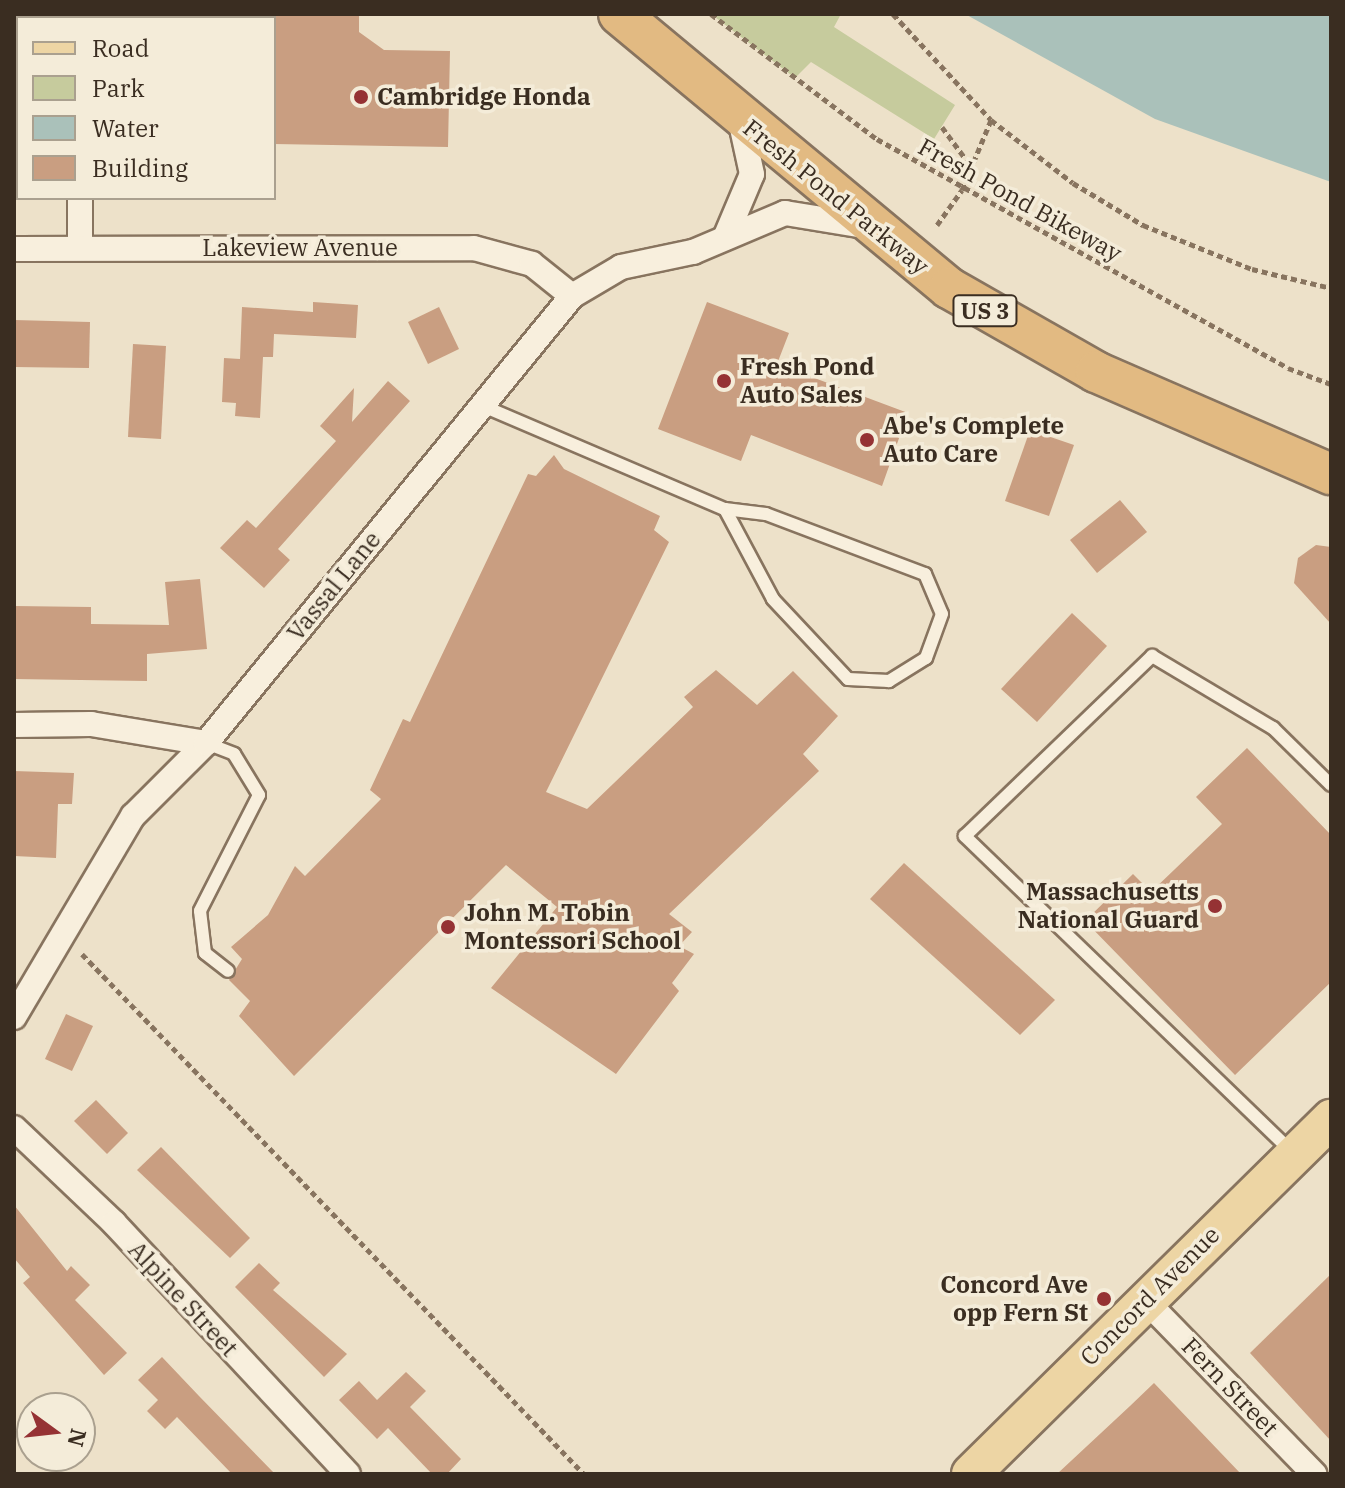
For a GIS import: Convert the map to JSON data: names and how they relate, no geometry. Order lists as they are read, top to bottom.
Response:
{
  "streets": {
    "highway": ["Fresh Pond Parkway", "US 3"],
    "main road": ["Concord Avenue"],
    "street": [
      "Lakeview Avenue",
      "Vassal Lane",
      "Alpine Street",
      "Fern Street"
    ],
    "path": ["Fresh Pond Bikeway"]
  },
  "crossings": [
    ["Fresh Pond Parkway", "Vassal Lane"],
    ["Lakeview Avenue", "Vassal Lane"],
    ["Concord Avenue", "Fern Street"]
  ],
  "places": [
    "Cambridge Honda",
    "Fresh Pond Auto Sales",
    "Abe's Complete Auto Care",
    "Massachusetts National Guard",
    "John M. Tobin Montessori School",
    "Concord Ave opp Fern St"
  ],
  "legend": [
    "Road",
    "Park",
    "Water",
    "Building"
  ],
  "north": "right"
}
